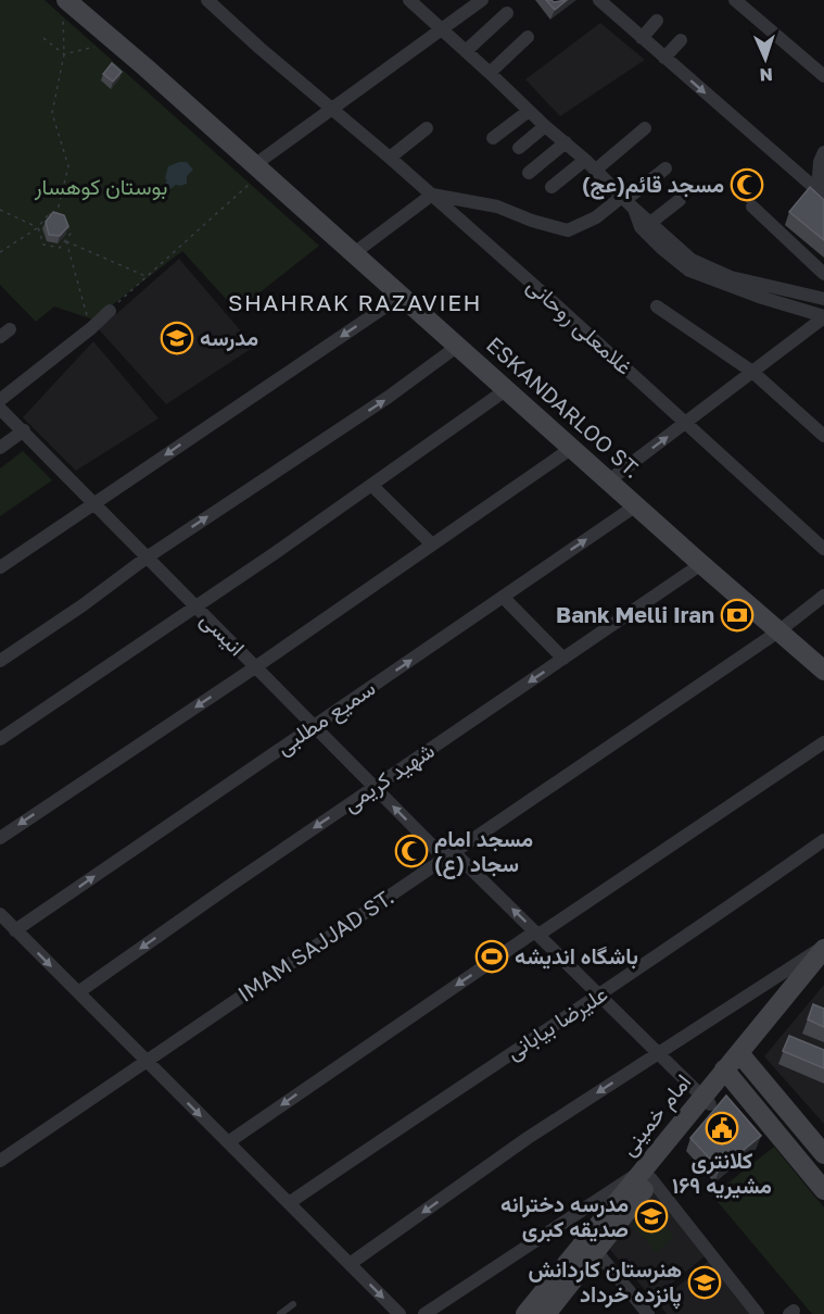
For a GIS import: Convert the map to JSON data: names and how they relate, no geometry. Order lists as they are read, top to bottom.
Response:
{
  "streets": {
    "main road": ["ESKANDARLOO ST.", "امام خمینی"],
    "street": [
      "غلامعلی روحانی",
      "انیسی",
      "سمیع مطلبی",
      "شهید کریمی",
      "IMAM SAJJAD ST.",
      "علیرضا بیابانی"
    ]
  },
  "crossings": [
    ["ESKANDARLOO ST.", "سمیع مطلبی"],
    ["ESKANDARLOO ST.", "شهید کریمی"],
    ["ESKANDARLOO ST.", "IMAM SAJJAD ST."],
    ["انیسی", "سمیع مطلبی"],
    ["انیسی", "شهید کریمی"],
    ["انیسی", "IMAM SAJJAD ST."],
    ["انیسی", "علیرضا بیابانی"],
    ["انیسی", "امام خمینی"]
  ],
  "one_way": ["شهید کریمی"],
  "districts": ["SHAHRAK RAZAVIEH"],
  "parks": ["بوستان کوهسار"],
  "places": {
    "mosque": ["مسجد قائم(عج)", "مسجد امام سجاد (ع)"],
    "school or university": ["مدرسه", "مدرسه دخترانه صدیقه کبری", "هنرستان کاردانش پانزده خرداد"],
    "bank": ["Bank Melli Iran"],
    "sports": ["باشگاه اندیشه"],
    "public building": ["کلانتری ۱۶۹ مشیریه"]
  },
  "north": "bottom"
}
